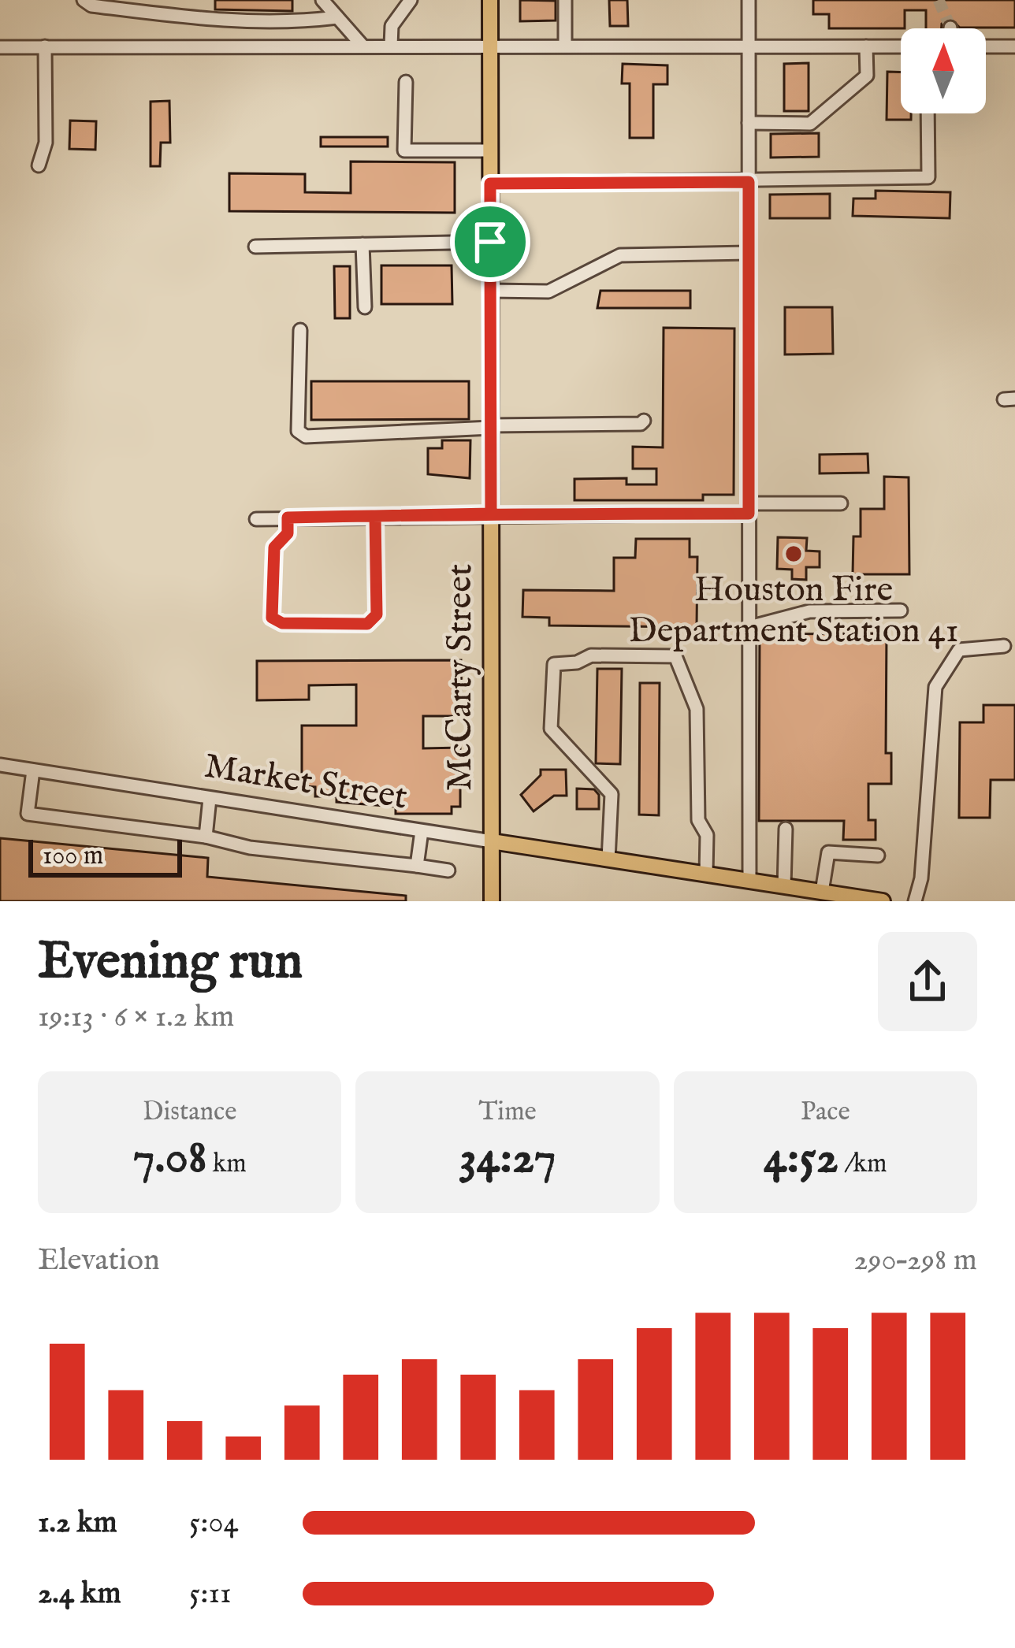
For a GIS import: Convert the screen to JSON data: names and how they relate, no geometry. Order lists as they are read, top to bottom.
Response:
{
  "streets": {
    "main road": ["McCarty Street", "Market Street"]
  },
  "crossings": [
    ["McCarty Street", "Market Street"]
  ],
  "places": ["Houston Fire Department Station 41"],
  "scale_bar": "100 m",
  "north": "top",
  "page": {
    "scale": "100 m",
    "heading": ["Evening run", "19:13 · 6 × 1.2 km"],
    "stats": [
      ["Distance", "7.08 km"],
      ["Time", "34:27"],
      ["Pace", "4:52 /km"]
    ],
    "chart": ["Elevation", "290–298 m"],
    "list": [
      {
        "name": "1.2 km",
        "note": "5:04"
      },
      {
        "name": "2.4 km",
        "note": "5:11"
      }
    ]
  }
}
